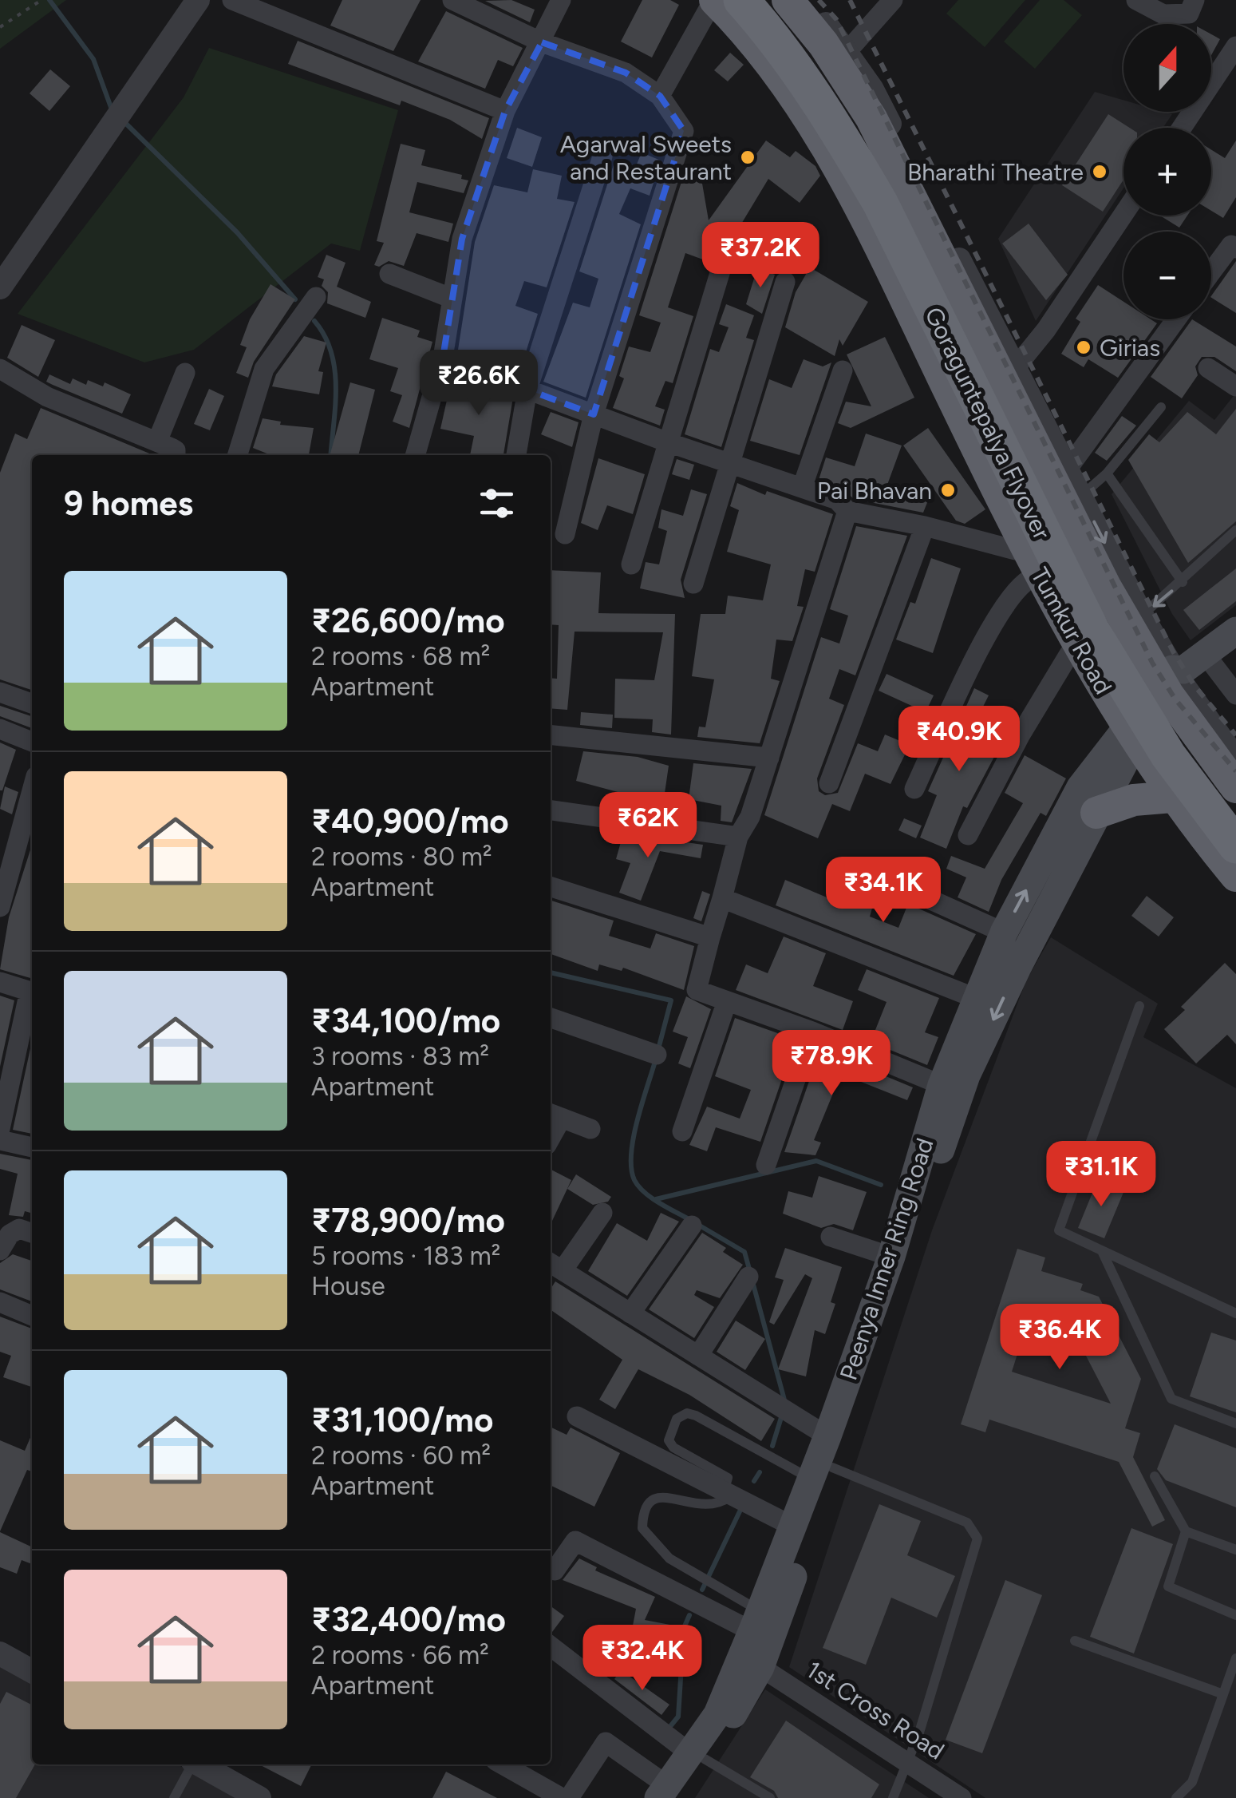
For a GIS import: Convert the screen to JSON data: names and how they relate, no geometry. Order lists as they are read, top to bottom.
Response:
{
  "streets": {
    "highway": ["Goraguntepalya Flyover", "Tumkur Road"],
    "main road": ["Peenya Inner Ring Road"],
    "street": ["1st Cross Road"]
  },
  "crossings": [
    ["Goraguntepalya Flyover", "Tumkur Road"],
    ["Tumkur Road", "Peenya Inner Ring Road"],
    ["Peenya Inner Ring Road", "1st Cross Road"]
  ],
  "places": [
    "Agarwal Sweets and Restaurant",
    "Bharathi Theatre",
    "Girias",
    "Pai Bhavan"
  ],
  "north": "top",
  "page": {
    "map_buttons": ["+", "−"],
    "price": [
      "₹37.2K",
      "₹26.6K",
      "₹40.9K",
      "₹62K",
      "₹34.1K",
      "₹78.9K",
      "₹31.1K",
      "₹36.4K",
      "₹32.4K"
    ],
    "heading": "9 homes",
    "list": [
      {
        "name": "₹26,600/mo",
        "note": "2 rooms · 68 m² · Apartment"
      },
      {
        "name": "₹40,900/mo",
        "note": "2 rooms · 80 m² · Apartment"
      },
      {
        "name": "₹34,100/mo",
        "note": "3 rooms · 83 m² · Apartment"
      },
      {
        "name": "₹78,900/mo",
        "note": "5 rooms · 183 m² · House"
      },
      {
        "name": "₹31,100/mo",
        "note": "2 rooms · 60 m² · Apartment"
      },
      {
        "name": "₹32,400/mo",
        "note": "2 rooms · 66 m² · Apartment"
      }
    ]
  }
}
